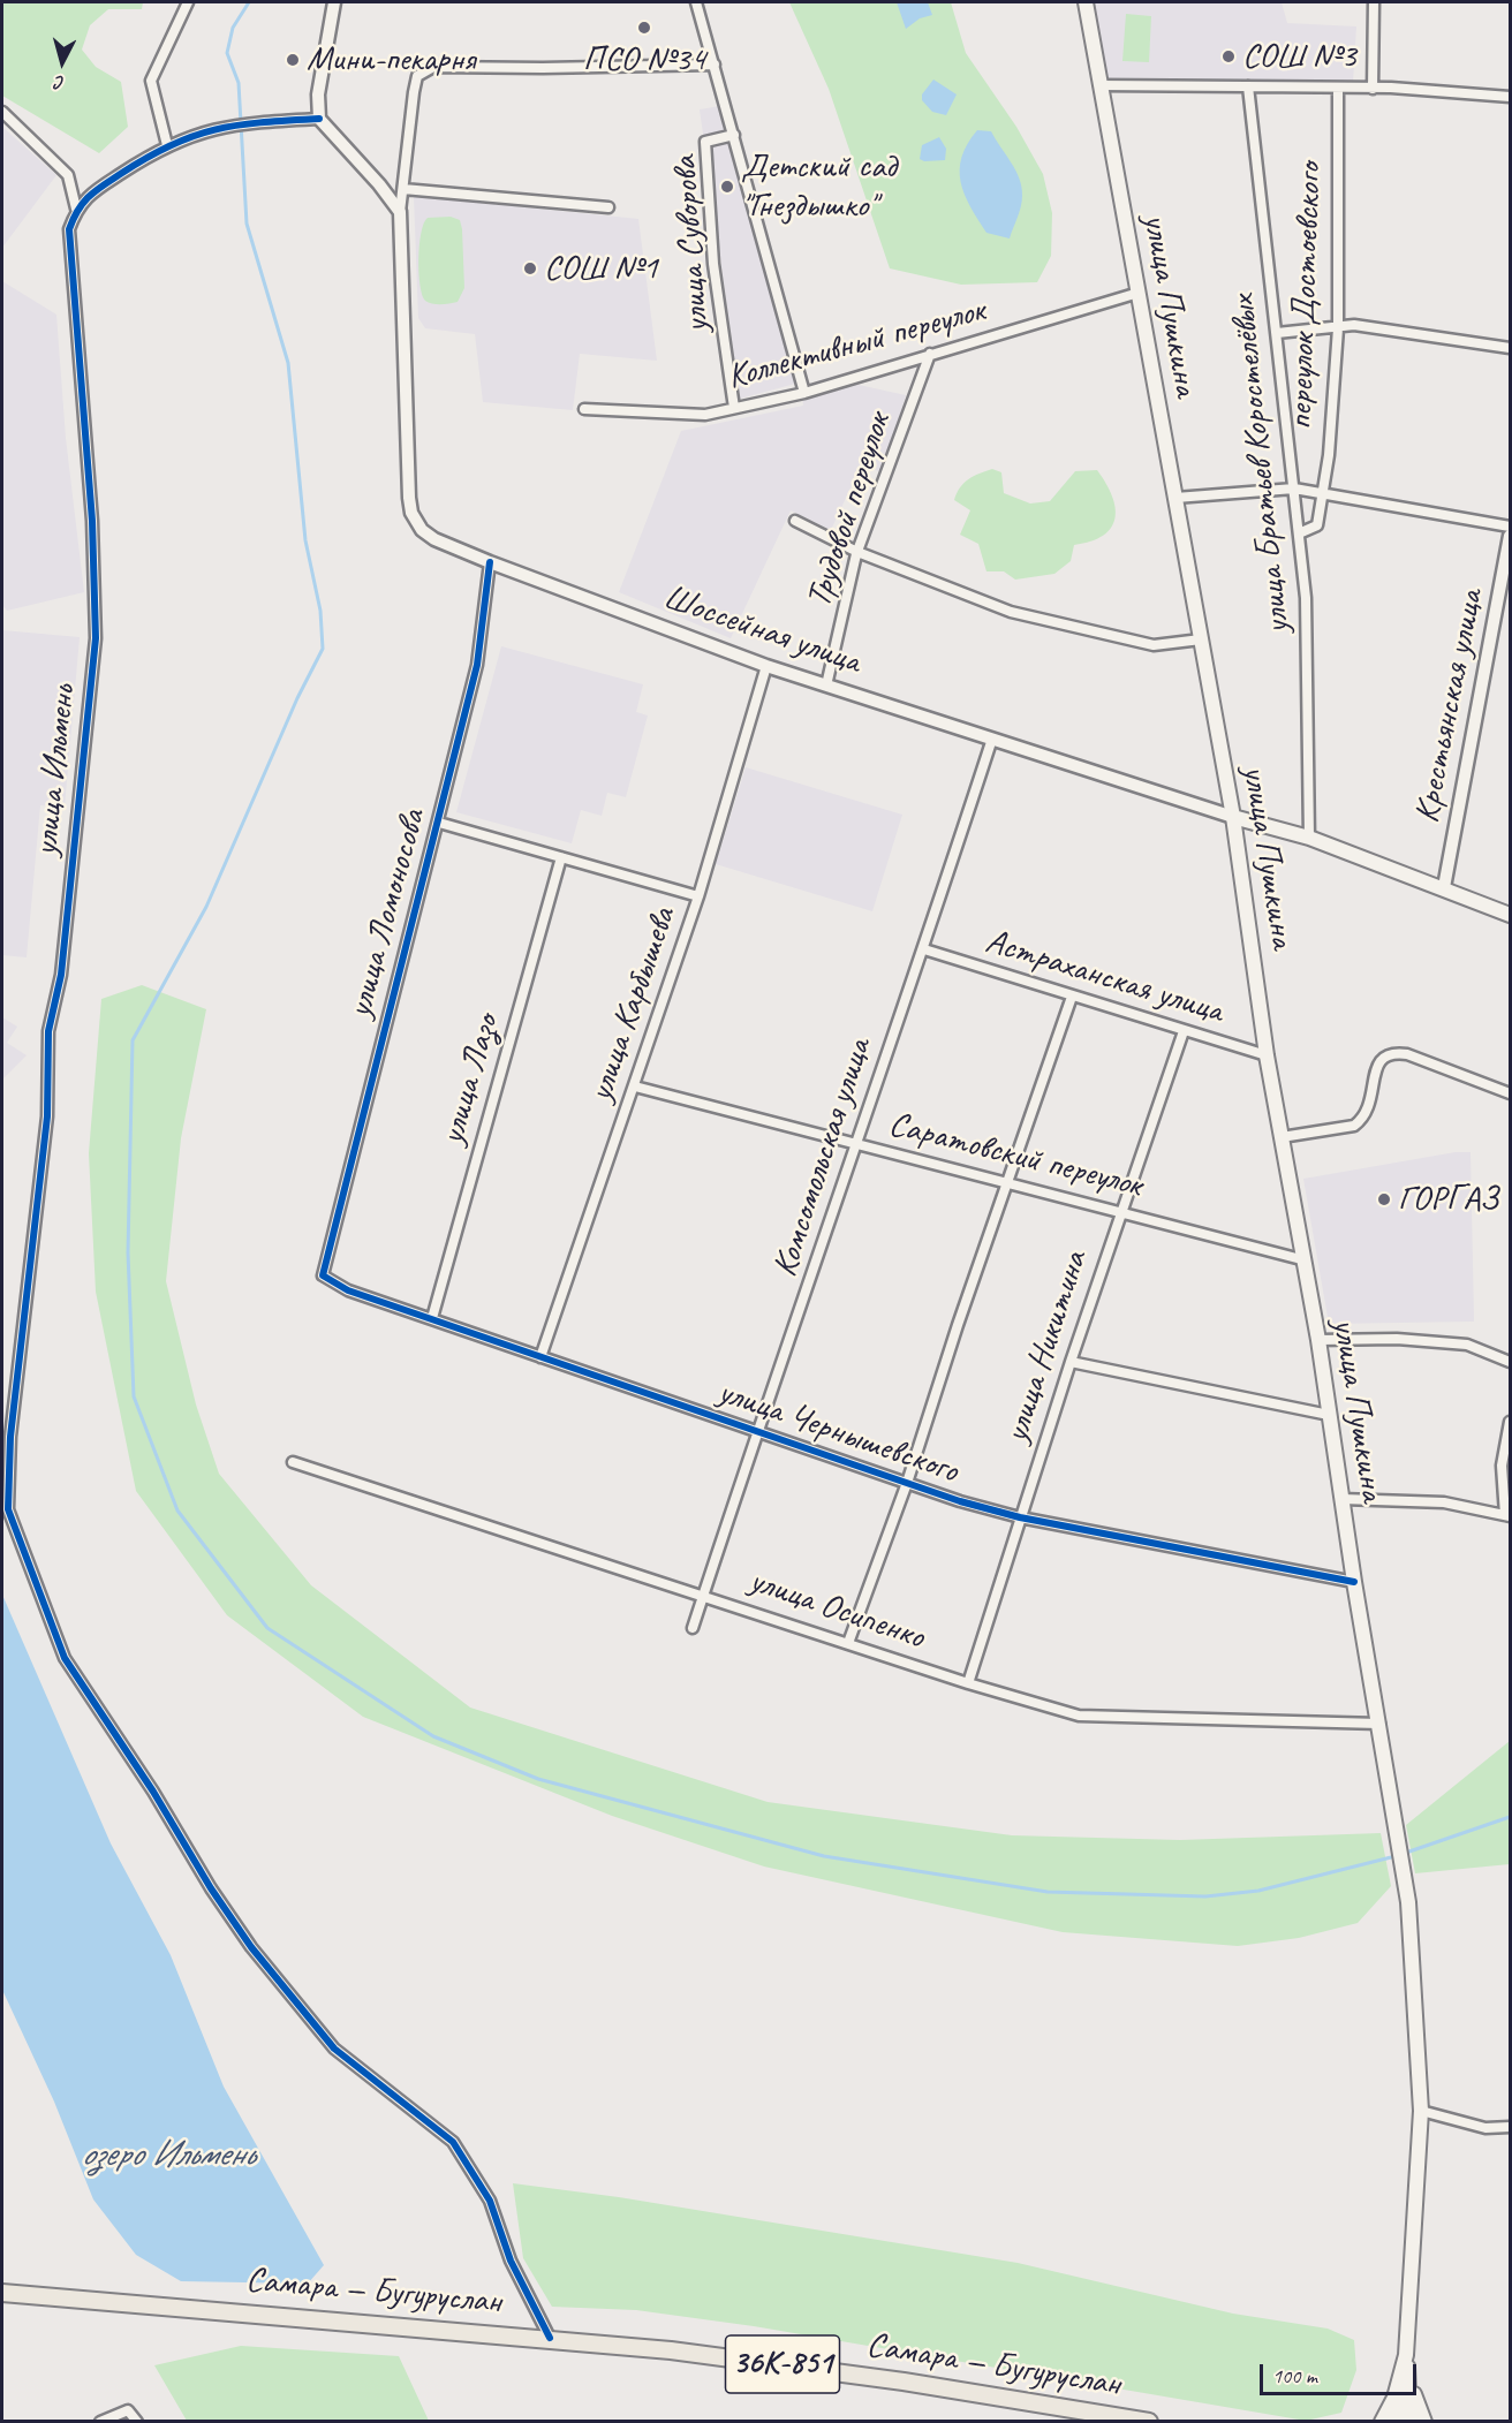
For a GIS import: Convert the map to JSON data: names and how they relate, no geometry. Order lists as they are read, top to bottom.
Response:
{
  "streets": {
    "main road": [
      "улица Пушкина",
      "Шоссейная улица",
      "Самара — Бугуруслан",
      "36К-851"
    ],
    "street": [
      "улица Суворова",
      "переулок Достоевского",
      "Коллективный переулок",
      "улица Братьев Коростелёвых",
      "Трудовой переулок",
      "Крестьянская улица",
      "улица Ильмень",
      "улица Ломоносова",
      "Астраханская улица",
      "улица Карбышева",
      "улица Лазо",
      "Саратовский переулок",
      "Комсомольская улица",
      "улица Никитина",
      "улица Чернышевского",
      "улица Осипенко"
    ]
  },
  "crossings": [
    ["улица Суворова", "Коллективный переулок"],
    ["переулок Достоевского", "улица Братьев Коростелёвых"],
    ["улица Пушкина", "Коллективный переулок"],
    ["улица Пушкина", "Шоссейная улица"],
    ["улица Пушкина", "Астраханская улица"],
    ["улица Пушкина", "Саратовский переулок"],
    ["улица Пушкина", "улица Чернышевского"],
    ["улица Пушкина", "улица Осипенко"],
    ["Коллективный переулок", "Трудовой переулок"],
    ["улица Братьев Коростелёвых", "Шоссейная улица"],
    ["Трудовой переулок", "Шоссейная улица"],
    ["Шоссейная улица", "Крестьянская улица"],
    ["Шоссейная улица", "улица Ломоносова"],
    ["Шоссейная улица", "улица Карбышева"],
    ["Шоссейная улица", "Комсомольская улица"],
    ["улица Ильмень", "Самара — Бугуруслан"],
    ["улица Ломоносова", "улица Чернышевского"],
    ["Астраханская улица", "Комсомольская улица"],
    ["Астраханская улица", "улица Никитина"],
    ["улица Карбышева", "Саратовский переулок"],
    ["улица Карбышева", "улица Чернышевского"],
    ["улица Лазо", "улица Чернышевского"],
    ["Саратовский переулок", "Комсомольская улица"],
    ["Саратовский переулок", "улица Никитина"],
    ["Комсомольская улица", "улица Чернышевского"],
    ["Комсомольская улица", "улица Осипенко"],
    ["улица Никитина", "улица Чернышевского"],
    ["улица Никитина", "улица Осипенко"]
  ],
  "water": ["озеро Ильмень"],
  "places": [
    "ПСО №34",
    "СОШ №3",
    "Мини-пекарня",
    "Детский сад \"Гнездышко\"",
    "СОШ №1",
    "ГОРГАЗ"
  ],
  "scale_bar": "100 m",
  "north": "bottom"
}
